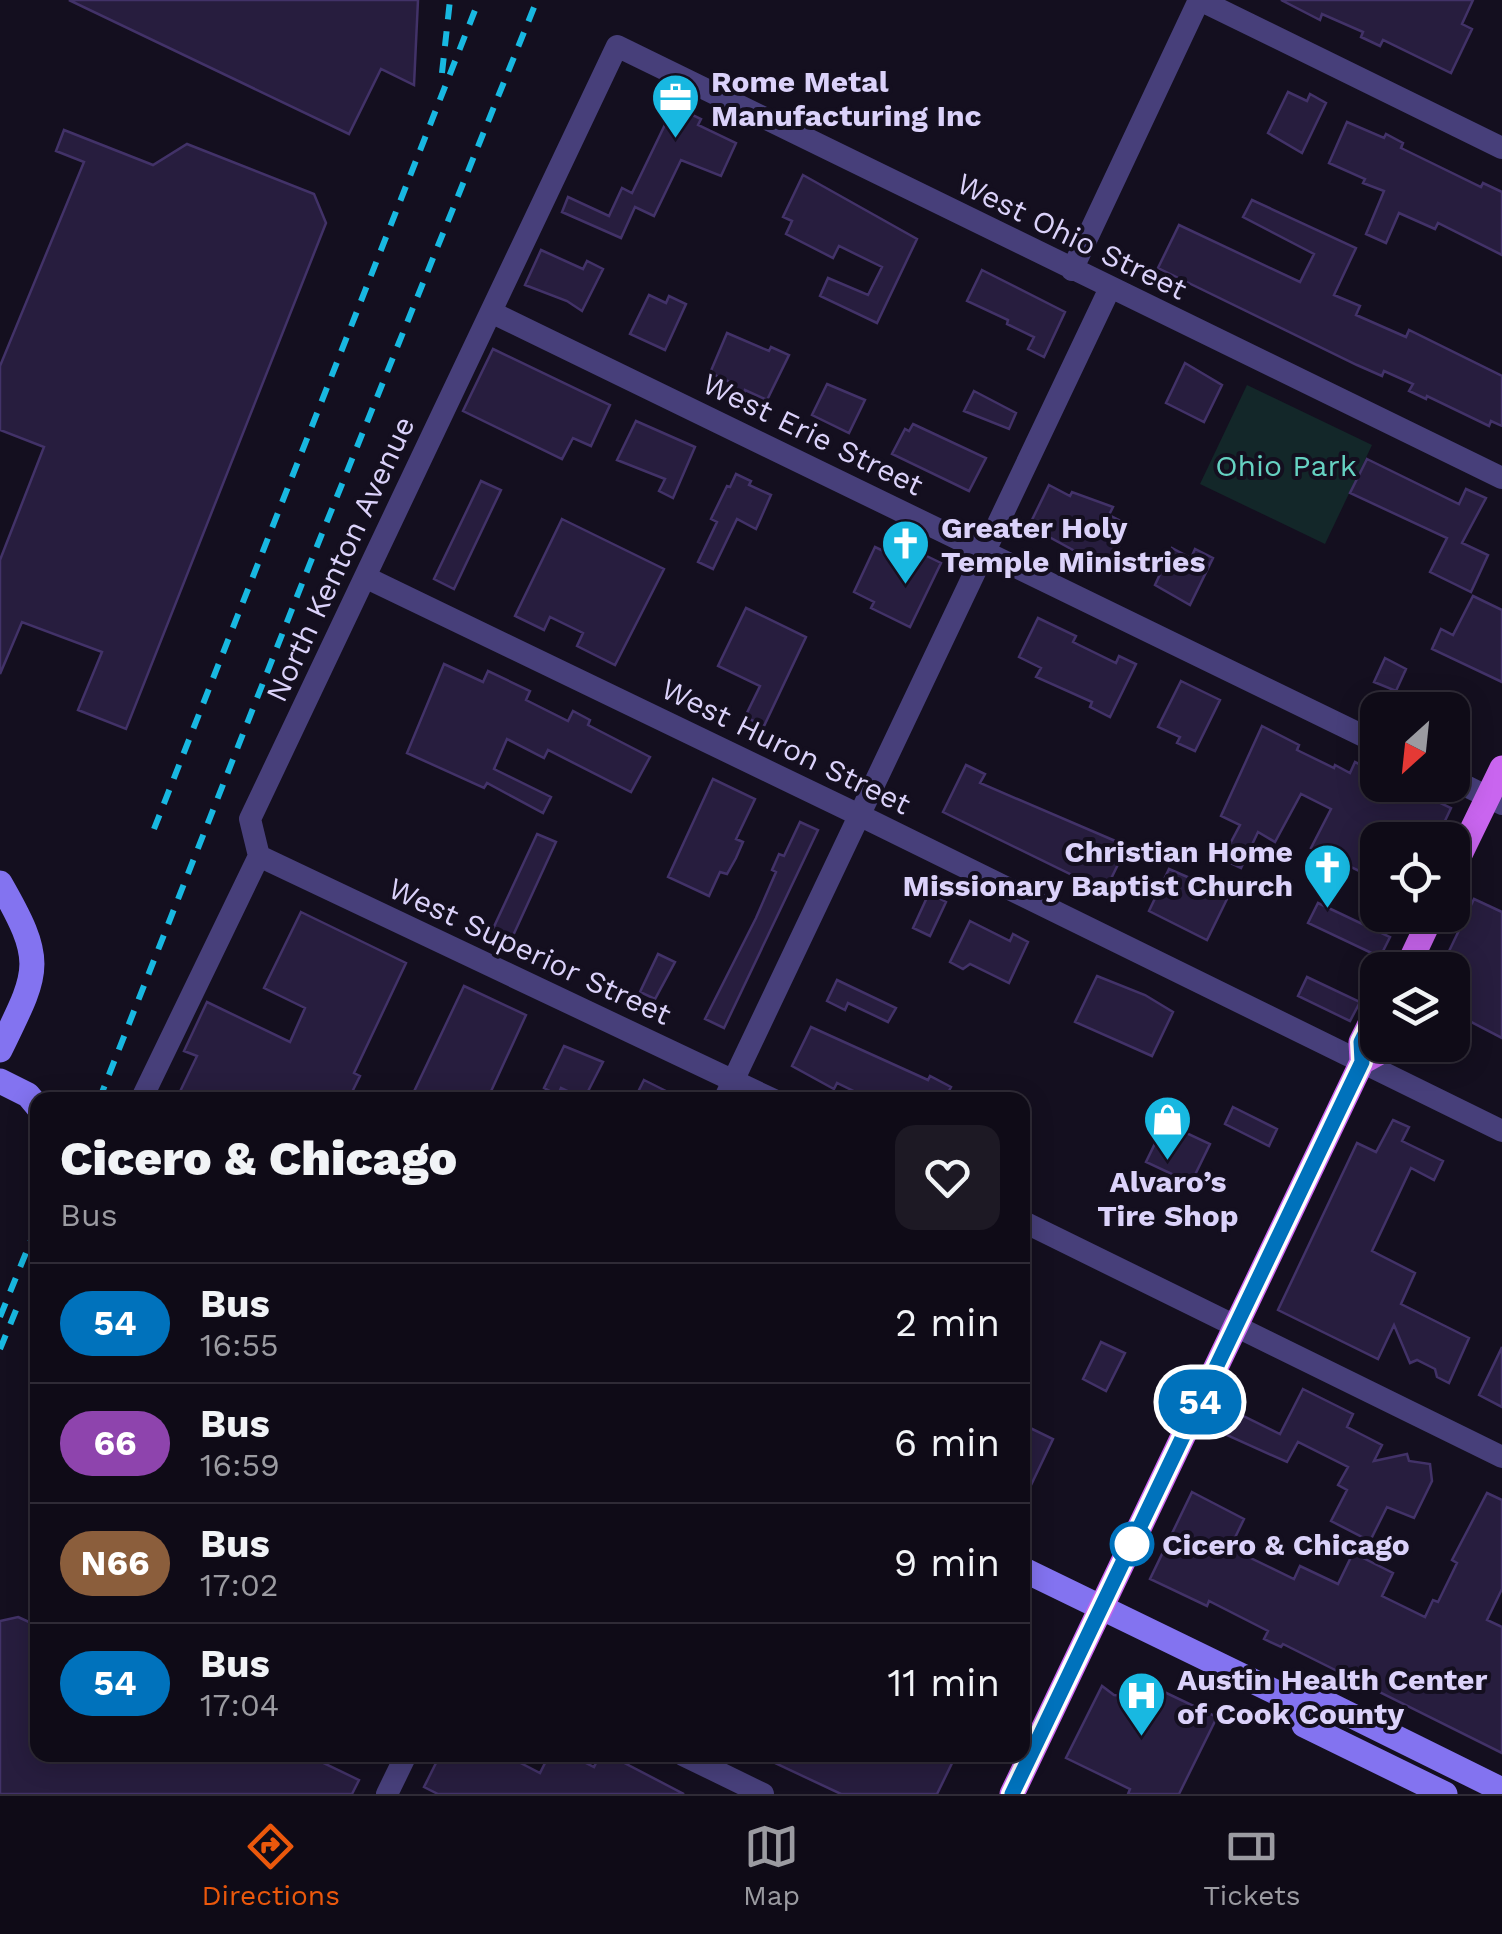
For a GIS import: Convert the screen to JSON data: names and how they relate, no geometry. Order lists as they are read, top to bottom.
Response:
{
  "streets": {
    "street": [
      "West Ohio Street",
      "West Erie Street",
      "North Kenton Avenue",
      "West Huron Street",
      "West Superior Street"
    ]
  },
  "crossings": [
    ["West Ohio Street", "North Kenton Avenue"],
    ["West Erie Street", "North Kenton Avenue"],
    ["North Kenton Avenue", "West Huron Street"],
    ["North Kenton Avenue", "West Superior Street"]
  ],
  "parks": ["Ohio Park"],
  "places": {
    "office": ["Rome Metal Manufacturing Inc"],
    "church": ["Greater Holy Temple Ministries", "Christian Home Missionary Baptist Church"],
    "shop": ["Alvaro’s Tire Shop"],
    "other": ["Cicero & Chicago"],
    "hospital": ["Austin Health Center of Cook County"]
  },
  "lines": ["bus line 54"],
  "north": "bottom left",
  "page": {
    "on_map": "54",
    "heading": ["Cicero & Chicago", "Bus"],
    "list": [
      {
        "mark": "54",
        "name": "Bus",
        "note": "16:55",
        "value": "2 min"
      },
      {
        "mark": "66",
        "name": "Bus",
        "note": "16:59",
        "value": "6 min"
      },
      {
        "mark": "N66",
        "name": "Bus",
        "note": "17:02",
        "value": "9 min"
      },
      {
        "mark": "54",
        "name": "Bus",
        "note": "17:04",
        "value": "11 min"
      }
    ],
    "tabs": ["Directions", "Map", "Tickets"]
  }
}
